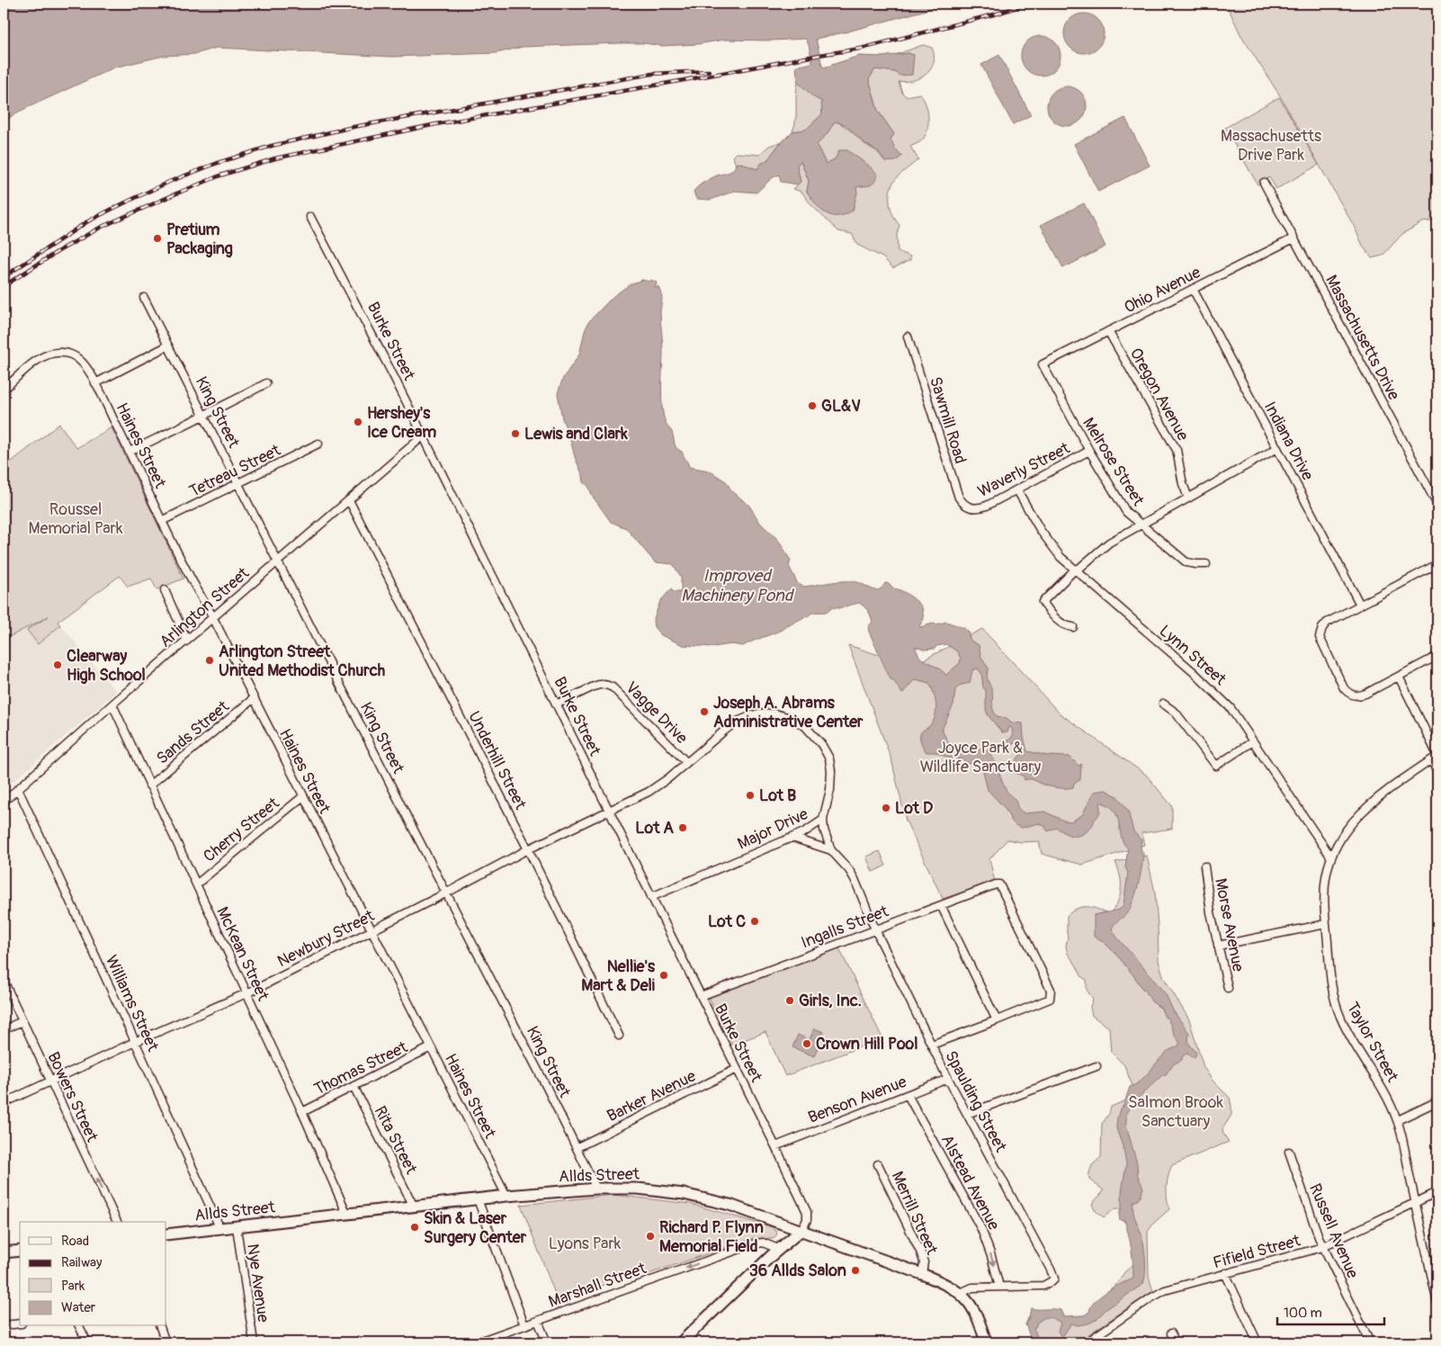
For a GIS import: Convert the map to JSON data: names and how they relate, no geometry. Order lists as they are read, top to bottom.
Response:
{
  "streets": {
    "street": [
      "Ohio Avenue",
      "Massachusetts Drive",
      "Burke Street",
      "Oregon Avenue",
      "King Street",
      "Sawmill Road",
      "Indiana Drive",
      "Haines Street",
      "Melrose Street",
      "Waverly Street",
      "Tetreau Street",
      "Arlington Street",
      "Lynn Street",
      "Vagge Drive",
      "Sands Street",
      "Underhill Street",
      "Major Drive",
      "Cherry Street",
      "Morse Avenue",
      "Ingalls Street",
      "Newbury Street",
      "McKean Street",
      "Williams Street",
      "Taylor Street",
      "Thomas Street",
      "Barker Avenue",
      "Bowers Street",
      "Benson Avenue",
      "Spaulding Street",
      "Rita Street",
      "Allds Street",
      "Alstead Avenue",
      "Merrill Street",
      "Russell Avenue",
      "Fifield Street",
      "Nye Avenue",
      "Marshall Street"
    ]
  },
  "crossings": [
    ["Ohio Avenue", "Massachusetts Drive"],
    ["Ohio Avenue", "Oregon Avenue"],
    ["Ohio Avenue", "Indiana Drive"],
    ["Ohio Avenue", "Melrose Street"],
    ["Burke Street", "Arlington Street"],
    ["Burke Street", "Vagge Drive"],
    ["Burke Street", "Major Drive"],
    ["Burke Street", "Ingalls Street"],
    ["Burke Street", "Newbury Street"],
    ["Burke Street", "Barker Avenue"],
    ["Burke Street", "Benson Avenue"],
    ["Burke Street", "Allds Street"],
    ["King Street", "Tetreau Street"],
    ["King Street", "Arlington Street"],
    ["King Street", "Newbury Street"],
    ["King Street", "Barker Avenue"],
    ["King Street", "Allds Street"],
    ["Sawmill Road", "Waverly Street"],
    ["Haines Street", "Tetreau Street"],
    ["Haines Street", "Arlington Street"],
    ["Haines Street", "Sands Street"],
    ["Haines Street", "Cherry Street"],
    ["Haines Street", "Newbury Street"],
    ["Haines Street", "Thomas Street"],
    ["Haines Street", "Allds Street"],
    ["Melrose Street", "Waverly Street"],
    ["Waverly Street", "Lynn Street"],
    ["Arlington Street", "Underhill Street"],
    ["Arlington Street", "McKean Street"],
    ["Arlington Street", "Williams Street"],
    ["Lynn Street", "Taylor Street"],
    ["Vagge Drive", "Major Drive"],
    ["Sands Street", "McKean Street"],
    ["Underhill Street", "Newbury Street"],
    ["Major Drive", "Newbury Street"],
    ["Major Drive", "Spaulding Street"],
    ["Cherry Street", "McKean Street"],
    ["Ingalls Street", "Spaulding Street"],
    ["Newbury Street", "McKean Street"],
    ["Newbury Street", "Williams Street"],
    ["Newbury Street", "Bowers Street"],
    ["McKean Street", "Thomas Street"],
    ["McKean Street", "Allds Street"],
    ["Williams Street", "Allds Street"],
    ["Taylor Street", "Fifield Street"],
    ["Thomas Street", "Rita Street"],
    ["Benson Avenue", "Spaulding Street"],
    ["Benson Avenue", "Alstead Avenue"],
    ["Spaulding Street", "Allds Street"],
    ["Spaulding Street", "Alstead Avenue"],
    ["Rita Street", "Allds Street"],
    ["Allds Street", "Merrill Street"],
    ["Allds Street", "Nye Avenue"],
    ["Russell Avenue", "Fifield Street"]
  ],
  "one_way": ["Bowers Street", "Alstead Avenue", "Marshall Street"],
  "water": ["Improved Machinery Pond"],
  "parks": [
    "Massachusetts Drive Park",
    "Roussel Memorial Park",
    "Joyce Park & Wildlife Sanctuary",
    "Salmon Brook Sanctuary",
    "Lyons Park"
  ],
  "places": [
    "Pretium Packaging",
    "GL&V",
    "Hershey's Ice Cream",
    "Lewis and Clark",
    "Arlington Street United Methodist Church",
    "Clearway High School",
    "Joseph A. Abrams Administrative Center",
    "Lot B",
    "Lot D",
    "Lot A",
    "Lot C",
    "Nellie's Mart & Deli",
    "Girls, Inc.",
    "Crown Hill Pool",
    "Skin & Laser Surgery Center",
    "Richard P. Flynn Memorial Field",
    "36 Allds Salon"
  ],
  "legend": [
    "Road",
    "Railway",
    "Park",
    "Water"
  ],
  "scale_bar": "100 m"
}
